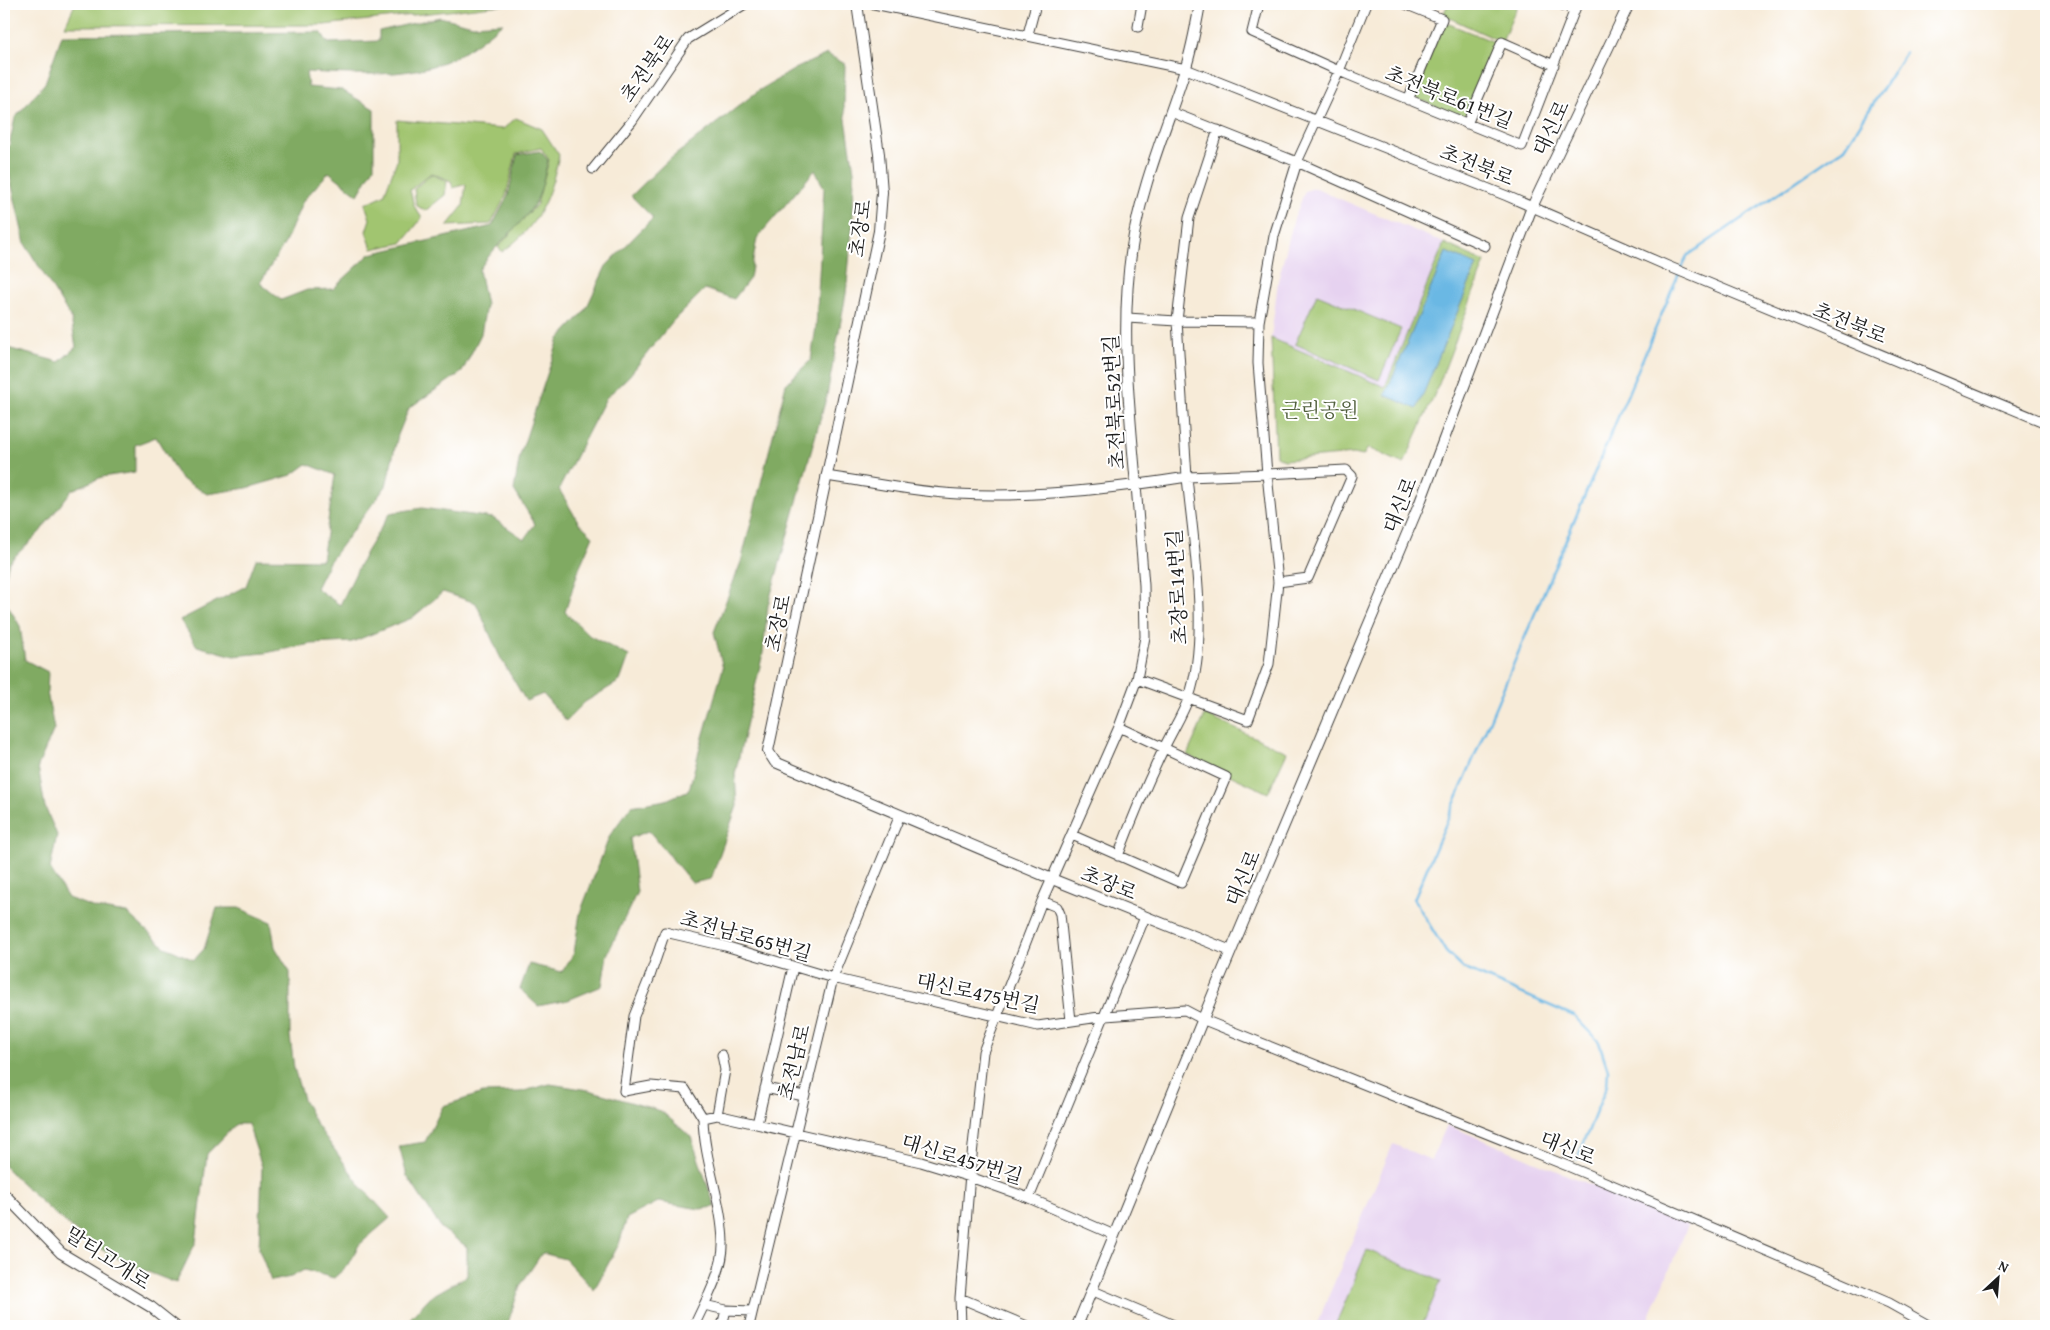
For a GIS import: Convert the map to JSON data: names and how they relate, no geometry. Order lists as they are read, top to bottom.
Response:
{
  "streets": {
    "street": [
      "초전북로",
      "초전북로61번길",
      "대신로",
      "초장로",
      "초전북로52번길",
      "초장로14번길",
      "초전남로65번길",
      "대신로475번길",
      "초전남로",
      "대신로457번길",
      "말티고개로"
    ]
  },
  "crossings": [
    ["초전북로", "대신로"],
    ["초전북로", "초전북로52번길"],
    ["대신로", "초장로"],
    ["대신로", "대신로475번길"],
    ["대신로", "대신로457번길"],
    ["초장로", "초장로14번길"],
    ["초장로", "초전남로"],
    ["초전북로52번길", "초장로14번길"],
    ["초장로14번길", "대신로475번길"],
    ["초장로14번길", "대신로457번길"],
    ["초전남로65번길", "대신로475번길"],
    ["초전남로65번길", "초전남로"],
    ["대신로475번길", "초전남로"],
    ["초전남로", "대신로457번길"]
  ],
  "parks": ["근린공원"],
  "north": "top right"
}
